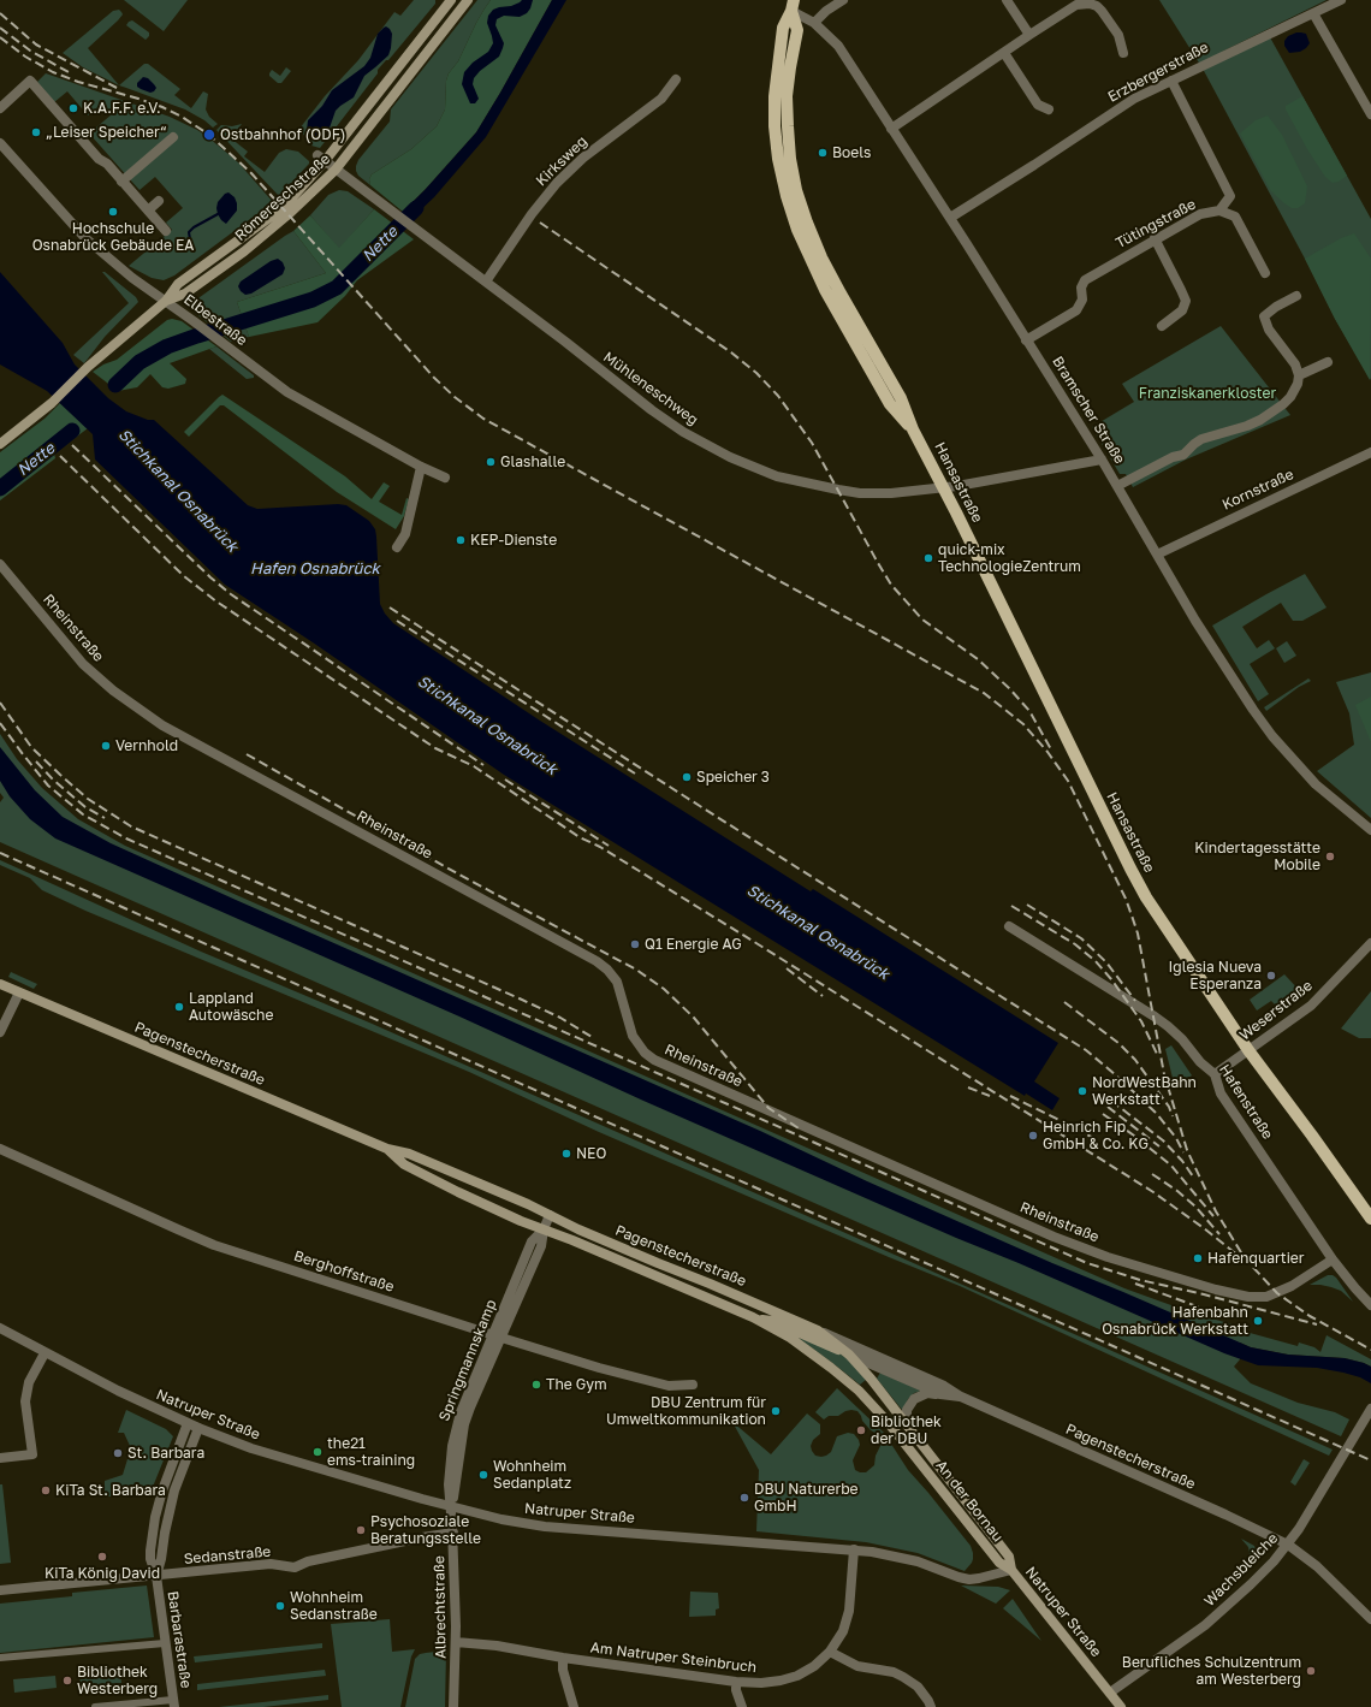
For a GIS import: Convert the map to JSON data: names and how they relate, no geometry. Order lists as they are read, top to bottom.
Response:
{
  "streets": {
    "main road": [
      "Römereschstraße",
      "Hansastraße",
      "Pagenstecherstraße",
      "Natruper Straße",
      "An der Bornau"
    ],
    "street": [
      "Erzbergerstraße",
      "Kirksweg",
      "Tütingstraße",
      "Elbestraße",
      "Mühleneschweg",
      "Bramscher Straße",
      "Kornstraße",
      "Rheinstraße",
      "Weserstraße",
      "Hafenstraße",
      "Berghoffstraße",
      "Springmannskamp",
      "Sedanstraße",
      "Wachsbleiche",
      "Albrechtstraße",
      "Barbarastraße",
      "Am Natruper Steinbruch"
    ]
  },
  "crossings": [
    ["Erzbergerstraße", "Tütingstraße"],
    ["Erzbergerstraße", "Bramscher Straße"],
    ["Kirksweg", "Mühleneschweg"],
    ["Römereschstraße", "Elbestraße"],
    ["Römereschstraße", "Mühleneschweg"],
    ["Tütingstraße", "Bramscher Straße"],
    ["Mühleneschweg", "Bramscher Straße"],
    ["Mühleneschweg", "Hansastraße"],
    ["Bramscher Straße", "Hansastraße"],
    ["Bramscher Straße", "Kornstraße"],
    ["Hansastraße", "Weserstraße"],
    ["Rheinstraße", "Hafenstraße"],
    ["Weserstraße", "Hafenstraße"],
    ["Pagenstecherstraße", "Springmannskamp"],
    ["Pagenstecherstraße", "An der Bornau"],
    ["Pagenstecherstraße", "Wachsbleiche"],
    ["Berghoffstraße", "Springmannskamp"],
    ["Springmannskamp", "Natruper Straße"],
    ["Springmannskamp", "Albrechtstraße"],
    ["Natruper Straße", "An der Bornau"],
    ["Natruper Straße", "Wachsbleiche"],
    ["Natruper Straße", "Albrechtstraße"],
    ["Natruper Straße", "Barbarastraße"],
    ["Natruper Straße", "Am Natruper Steinbruch"],
    ["Sedanstraße", "Albrechtstraße"],
    ["Sedanstraße", "Barbarastraße"],
    ["Albrechtstraße", "Am Natruper Steinbruch"]
  ],
  "water": ["Nette", "Stichkanal Osnabrück", "Hafen Osnabrück"],
  "parks": ["Franziskanerkloster"],
  "places": [
    "K.A.F.F. e.V.",
    "„Leiser Speicher“",
    "Ostbahnhof (ODF)",
    "Boels",
    "Hochschule Osnabrück Gebäude EA",
    "Glashalle",
    "KEP-Dienste",
    "quick-mix TechnologieZentrum",
    "Vernhold",
    "Speicher 3",
    "Kindertagesstätte Mobile",
    "Q1 Energie AG",
    "Iglesia Nueva Esperanza",
    "Lappland Autowäsche",
    "NordWestBahn Werkstatt",
    "Heinrich Fip GmbH & Co. KG",
    "NEO",
    "Hafenquartier",
    "Hafenbahn Osnabrück Werkstatt",
    "The Gym",
    "DBU Zentrum für Umweltkommunikation",
    "Bibliothek der DBU",
    "the21 ems-training",
    "St. Barbara",
    "Wohnheim Sedanplatz",
    "KiTa St. Barbara",
    "DBU Naturerbe GmbH",
    "Psychosoziale Beratungsstelle",
    "KiTa König David",
    "Wohnheim Sedanstraße",
    "Berufliches Schulzentrum am Westerberg",
    "Bibliothek Westerberg"
  ]
}
